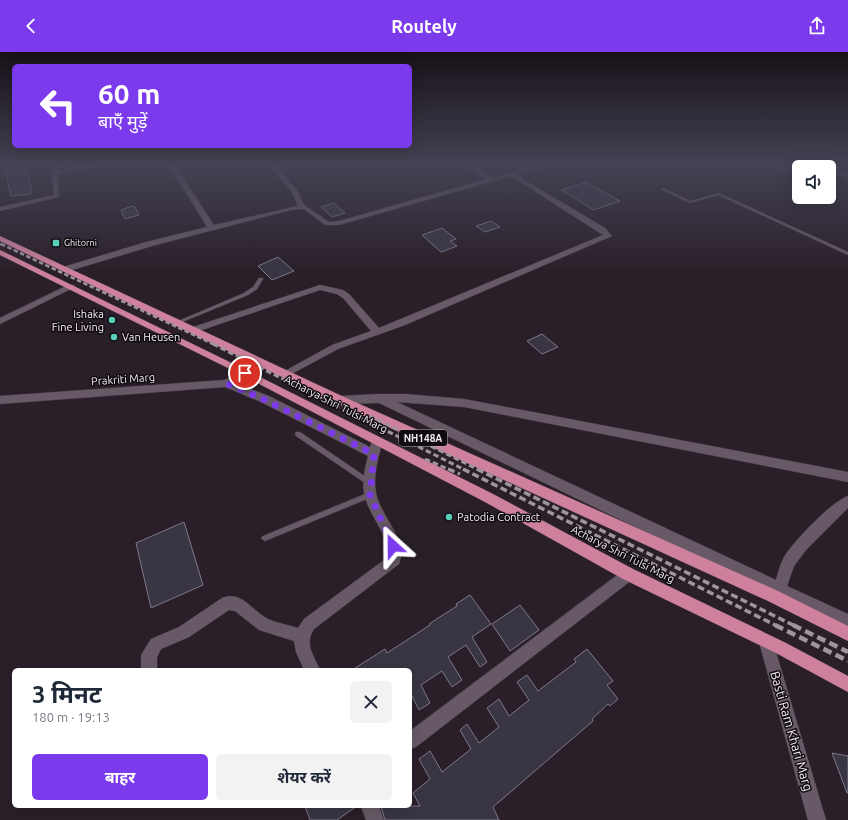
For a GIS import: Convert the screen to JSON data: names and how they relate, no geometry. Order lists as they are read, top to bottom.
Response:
{
  "streets": {
    "highway": ["Acharya Shri Tulsi Marg", "NH148A"],
    "street": ["Prakriti Marg", "Basti Ram Khari Marg"]
  },
  "crossings": [
    ["Prakriti Marg", "Acharya Shri Tulsi Marg"],
    ["Acharya Shri Tulsi Marg", "Basti Ram Khari Marg"]
  ],
  "places": {
    "transit": ["Ghitorni"],
    "other": ["Ishaka Fine Living", "Van Heusen", "Patodia Contract"]
  },
  "page": {
    "header": "Routely",
    "turn": ["60 m", "बाएँ मुड़ें"],
    "heading": ["3 मिनट", "180 m · 19:13"],
    "buttons": ["बाहर", "शेयर करें"]
  }
}
